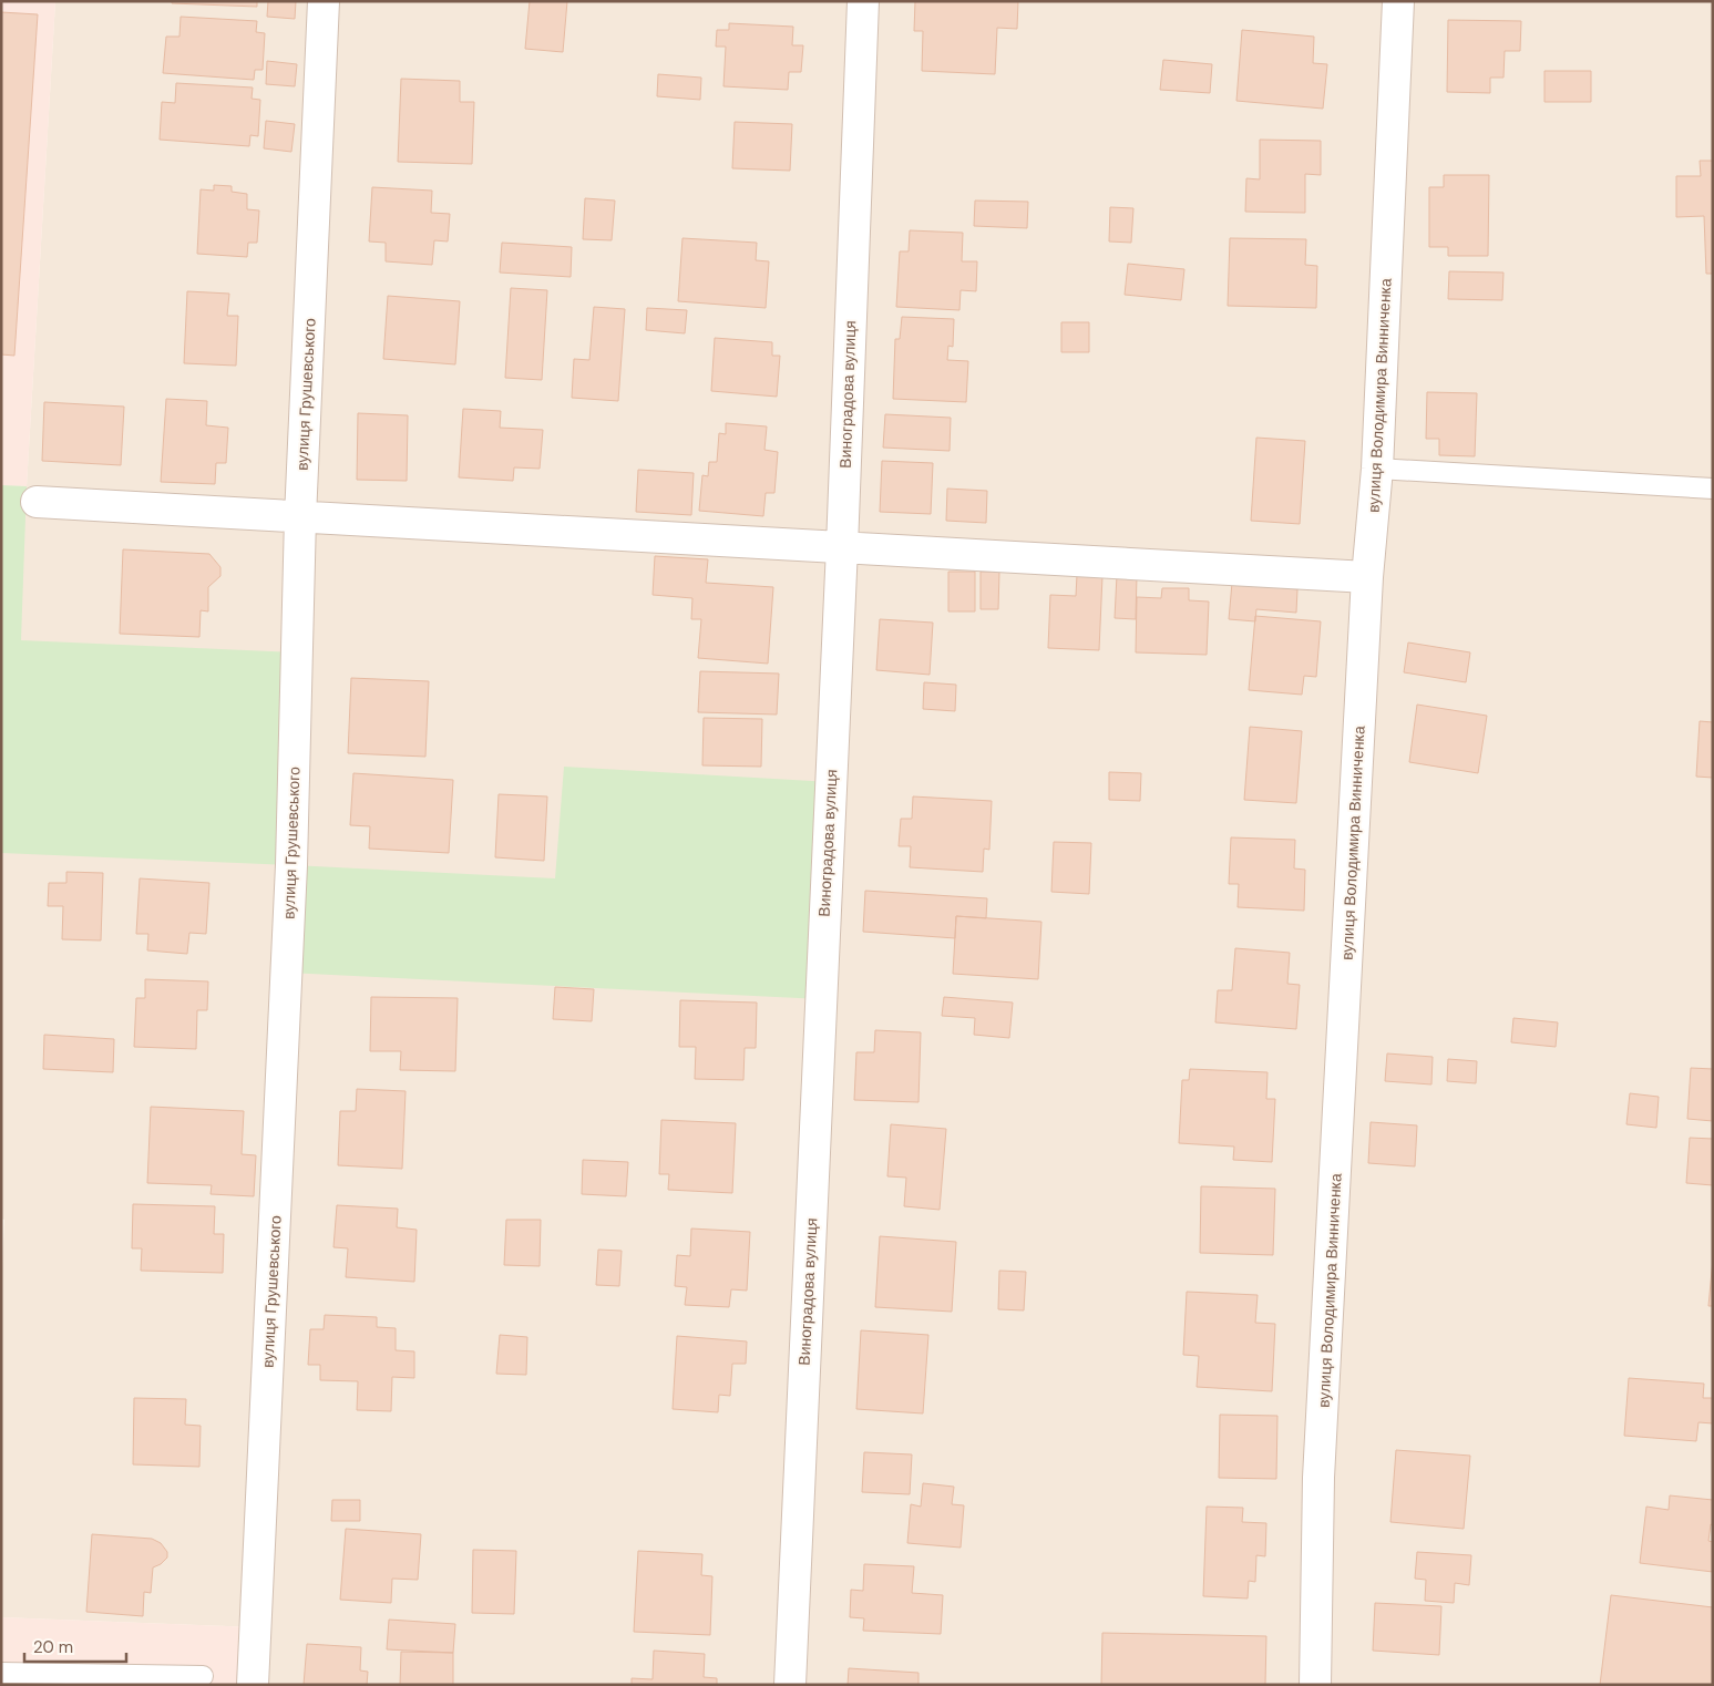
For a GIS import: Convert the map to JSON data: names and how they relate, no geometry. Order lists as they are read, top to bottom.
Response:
{
  "streets": {
    "street": ["вулиця Грушевського", "Виноградова вулиця", "вулиця Володимира Винниченка"]
  },
  "scale_bar": "20 m"
}
